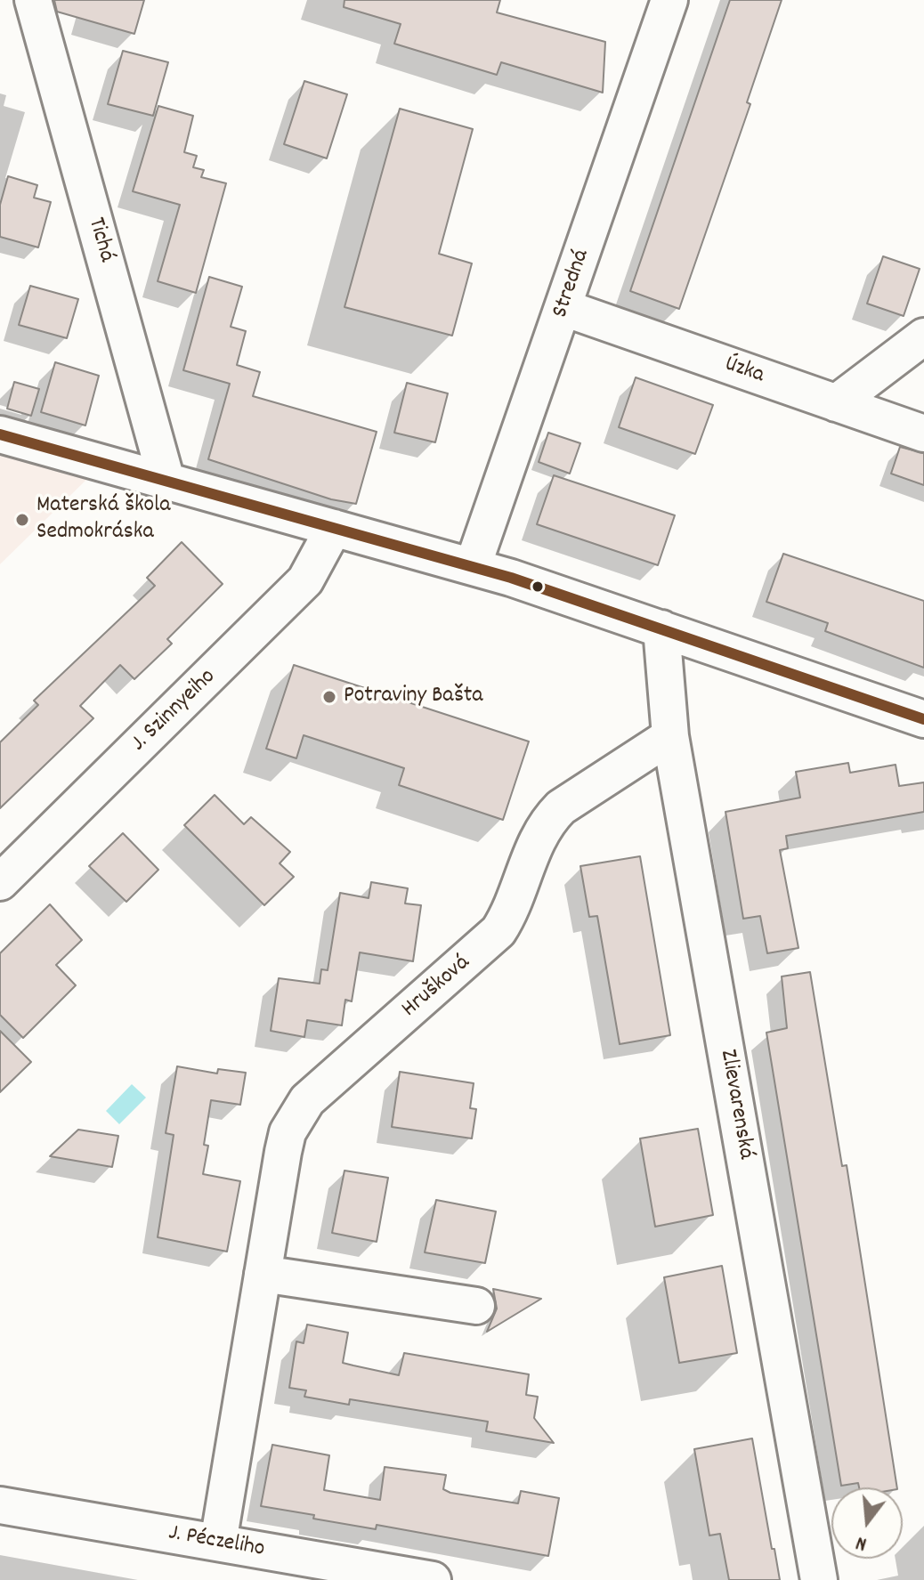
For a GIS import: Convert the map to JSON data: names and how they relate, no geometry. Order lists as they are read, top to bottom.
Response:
{
  "streets": {
    "street": [
      "Tichá",
      "Stredná",
      "Úzka",
      "J. Szinnyeiho",
      "Hrušková",
      "Zlievarenská",
      "J. Péczeliho"
    ]
  },
  "crossings": [
    ["Stredná", "Úzka"],
    ["Hrušková", "Zlievarenská"],
    ["Hrušková", "J. Péczeliho"]
  ],
  "places": ["Materská škola Sedmokráska", "Potraviny Bašta"],
  "north": "bottom"
}
